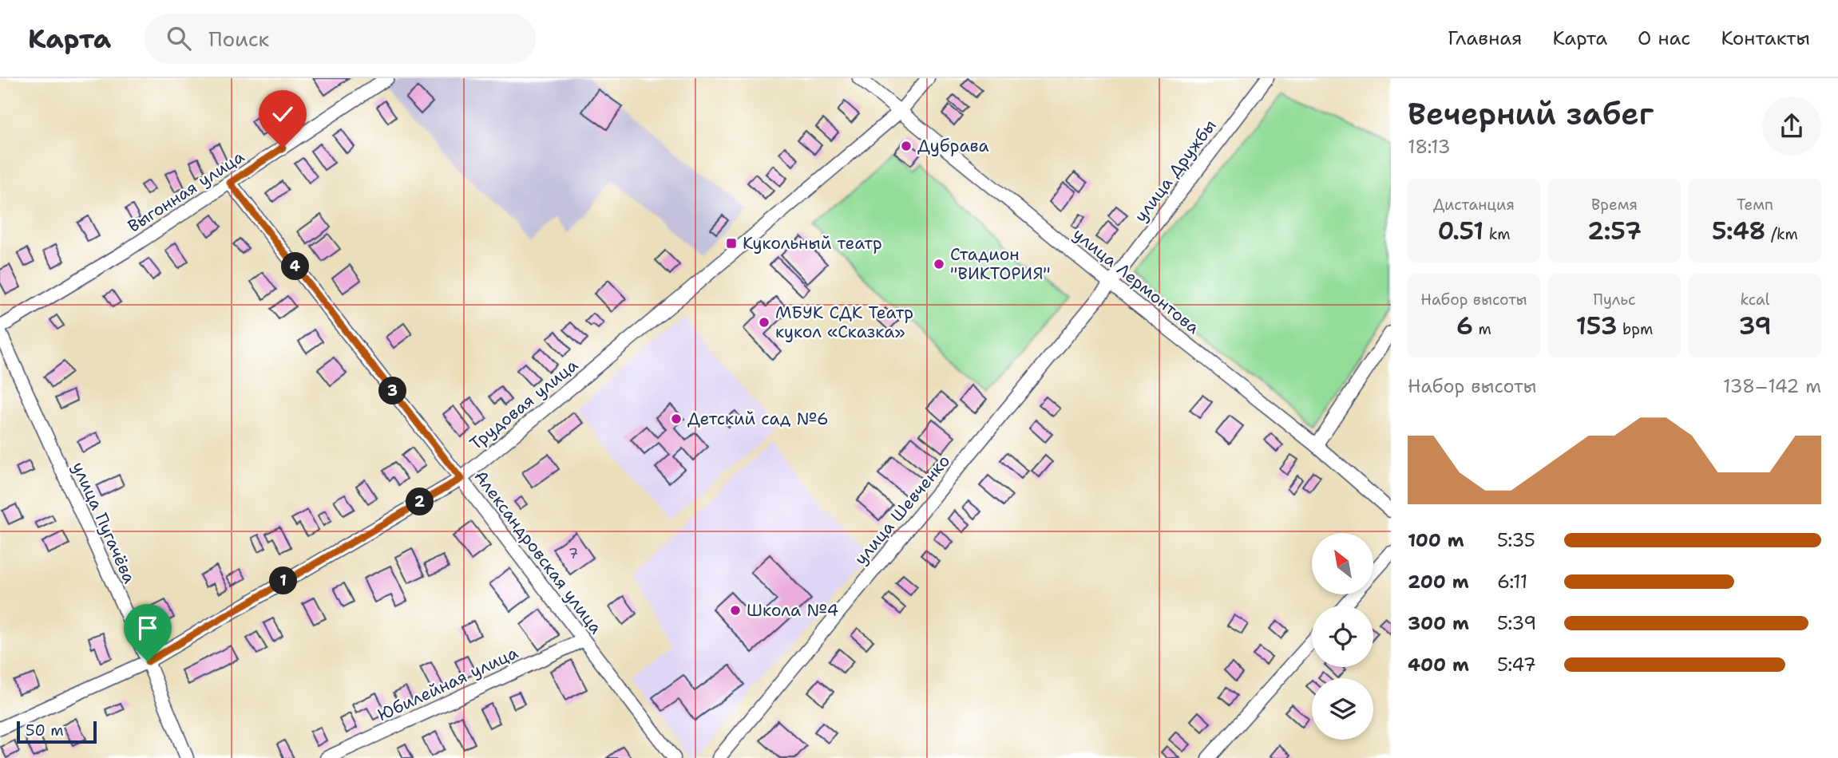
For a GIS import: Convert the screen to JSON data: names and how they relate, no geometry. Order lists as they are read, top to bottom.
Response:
{
  "streets": {
    "street": [
      "улица Дружбы",
      "Выгонная улица",
      "улица Лермонтова",
      "Трудовая улица",
      "улица Шевченко",
      "улица Пугачёва",
      "Александровская улица",
      "Юбилейная улица"
    ]
  },
  "crossings": [
    ["улица Дружбы", "улица Лермонтова"],
    ["улица Дружбы", "улица Шевченко"],
    ["Выгонная улица", "Александровская улица"],
    ["улица Лермонтова", "Трудовая улица"],
    ["улица Лермонтова", "улица Шевченко"],
    ["Трудовая улица", "улица Пугачёва"],
    ["Трудовая улица", "Александровская улица"],
    ["Александровская улица", "Юбилейная улица"]
  ],
  "places": {
    "other": [
      "Дубрава",
      "Стадион \"ВИКТОРИЯ\"",
      "МБУК СДК Театр кукол «Сказка»",
      "Детский сад №6",
      "Школа №4"
    ],
    "transit": ["Кукольный театр"]
  },
  "house_numbers": ["7"],
  "scale_bar": "50 m",
  "north": "top left",
  "page": {
    "header": "Карта",
    "search": "Поиск",
    "nav": [
      "Главная",
      "Карта",
      "О нас",
      "Контакты"
    ],
    "heading": ["Вечерний забег", "18:13"],
    "stats": [
      ["Дистанция", "0.51 km"],
      ["Время", "2:57"],
      ["Темп", "5:48 /km"],
      ["Набор высоты", "6 m"],
      ["Пульс", "153 bpm"],
      ["kcal", "39"]
    ],
    "pins": [
      "4",
      "3",
      "2",
      "1"
    ],
    "chart": ["Набор высоты", "138–142 m"],
    "list": [
      {
        "name": "100 m",
        "note": "5:35"
      },
      {
        "name": "200 m",
        "note": "6:11"
      },
      {
        "name": "300 m",
        "note": "5:39"
      },
      {
        "name": "400 m",
        "note": "5:47"
      }
    ],
    "scale": "50 m"
  }
}
